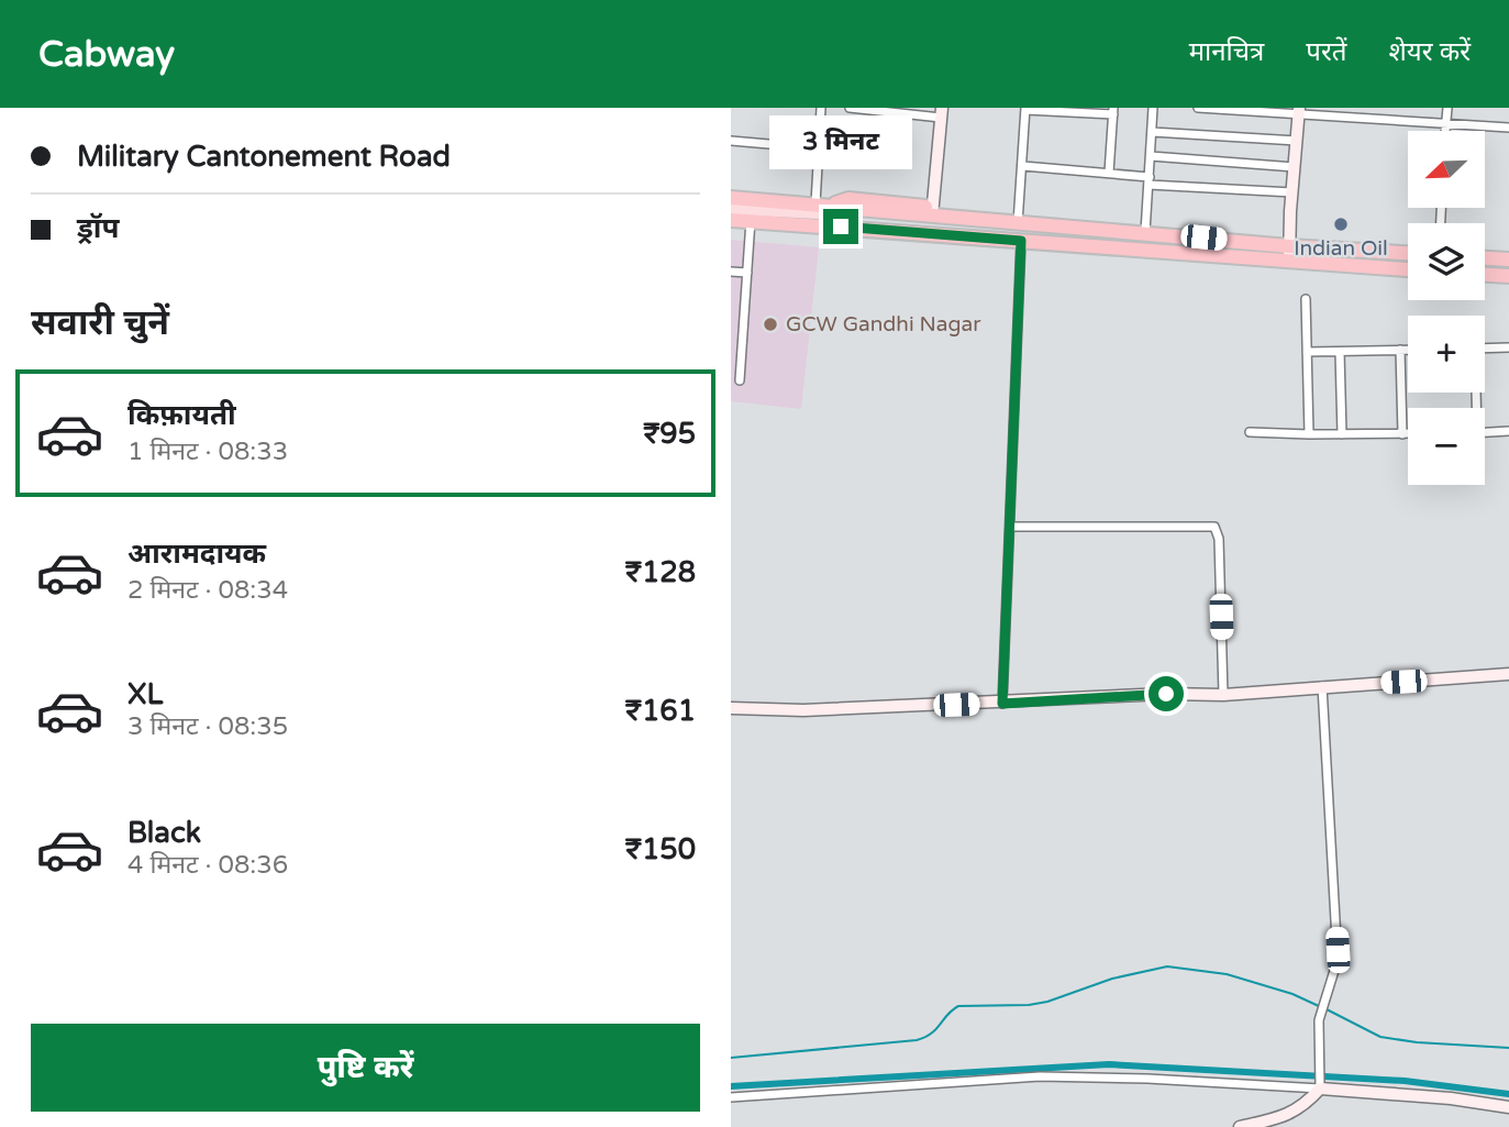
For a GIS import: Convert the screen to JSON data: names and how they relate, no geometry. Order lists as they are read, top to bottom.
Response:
{
  "places": ["Indian Oil", "GCW Gandhi Nagar"],
  "north": "bottom left",
  "page": {
    "header": "Cabway",
    "nav": ["मानचित्र", "परतें", "शेयर करें"],
    "banner": ["Military Cantonement Road", "ड्रॉप"],
    "bubble": "3 मिनट",
    "map_buttons": ["+", "−"],
    "heading": "सवारी चुनें",
    "list": [
      {
        "name": "किफ़ायती",
        "note": "1 मिनट · 08:33",
        "value": "₹95"
      },
      {
        "name": "आरामदायक",
        "note": "2 मिनट · 08:34",
        "value": "₹128"
      },
      {
        "name": "XL",
        "note": "3 मिनट · 08:35",
        "value": "₹161"
      },
      {
        "name": "Black",
        "note": "4 मिनट · 08:36",
        "value": "₹150"
      }
    ],
    "buttons": "पुष्टि करें"
  }
}
